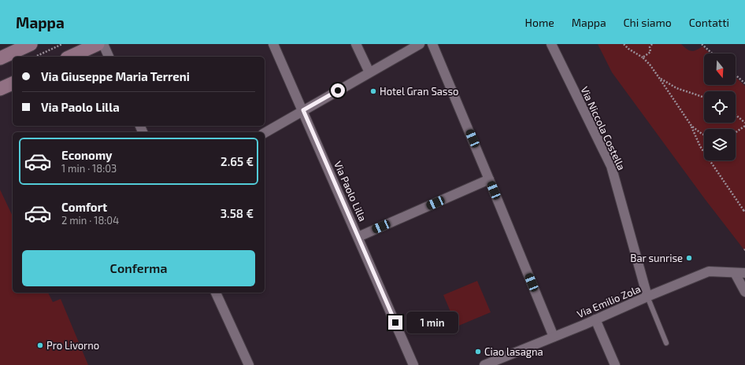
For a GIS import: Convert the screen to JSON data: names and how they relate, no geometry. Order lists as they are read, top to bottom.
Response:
{
  "streets": {
    "street": ["Via Niccola Costella", "Via Paolo Lilla", "Via Emilio Zola"]
  },
  "crossings": [
    ["Via Niccola Costella", "Via Emilio Zola"]
  ],
  "places": [
    "Hotel Gran Sasso",
    "Bar sunrise",
    "Pro Livorno",
    "Ciao lasagna"
  ],
  "north": "bottom",
  "page": {
    "header": "Mappa",
    "nav": [
      "Home",
      "Mappa",
      "Chi siamo",
      "Contatti"
    ],
    "banner": ["Via Giuseppe Maria Terreni", "Via Paolo Lilla"],
    "list": [
      {
        "name": "Economy",
        "note": "1 min · 18:03",
        "value": "2.65 €"
      },
      {
        "name": "Comfort",
        "note": "2 min · 18:04",
        "value": "3.58 €"
      }
    ],
    "buttons": "Conferma",
    "bubble": "1 min"
  }
}
